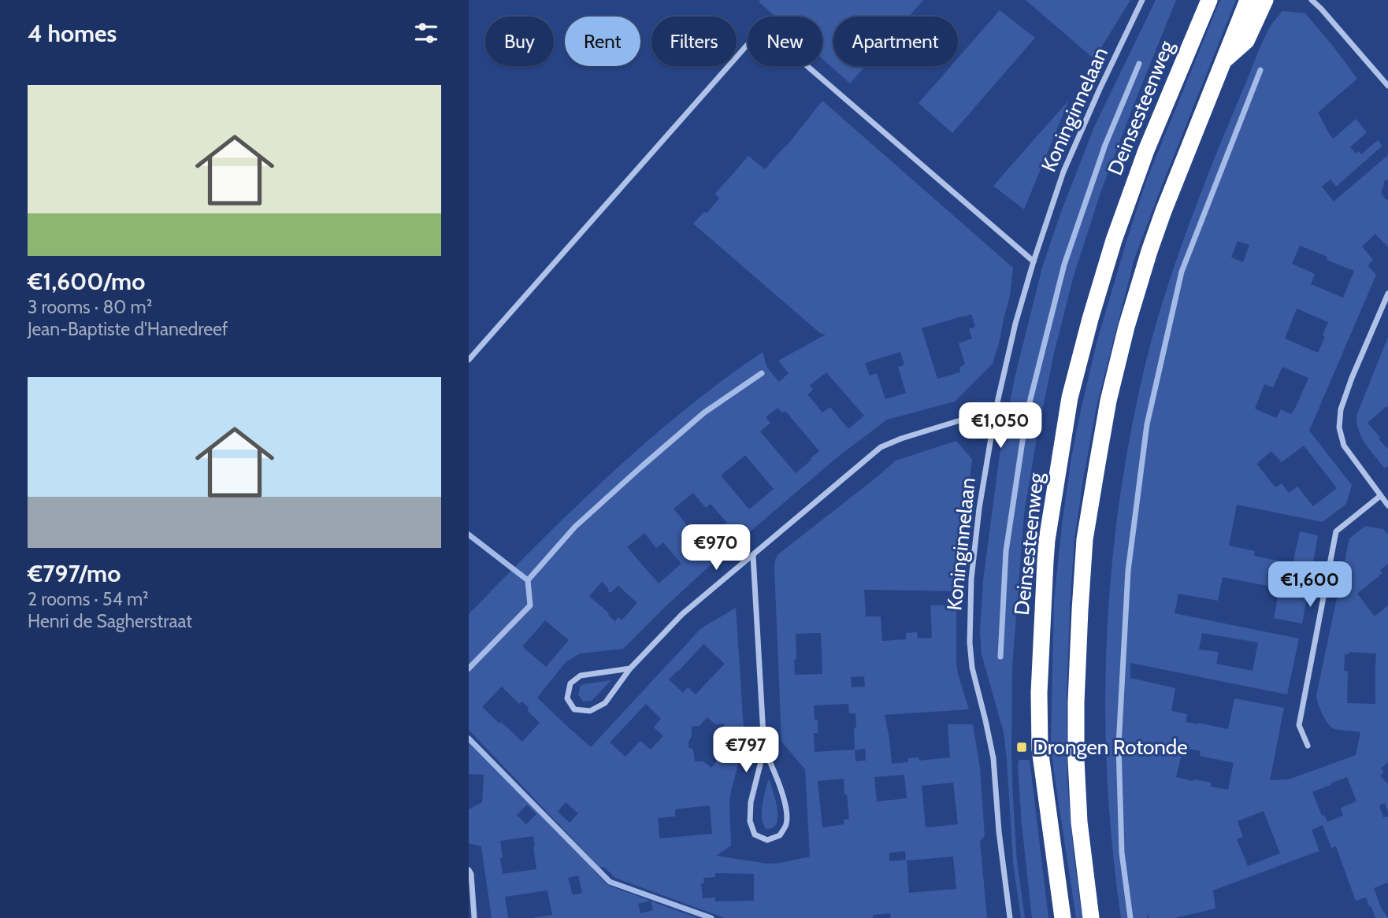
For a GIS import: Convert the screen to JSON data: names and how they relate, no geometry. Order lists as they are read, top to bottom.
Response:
{
  "streets": {
    "highway": ["Deinsesteenweg"],
    "street": ["Koninginnelaan"]
  },
  "places": {
    "transit": ["Drongen Rotonde"]
  },
  "page": {
    "heading": "4 homes",
    "chip": [
      "Buy",
      "Rent",
      "Filters",
      "New",
      "Apartment"
    ],
    "list": [
      {
        "name": "€1,600/mo",
        "note": "3 rooms · 80 m² · Jean-Baptiste d'Hanedreef"
      },
      {
        "name": "€797/mo",
        "note": "2 rooms · 54 m² · Henri de Sagherstraat"
      }
    ],
    "price": [
      "€1,050",
      "€970",
      "€1,600",
      "€797"
    ]
  }
}
